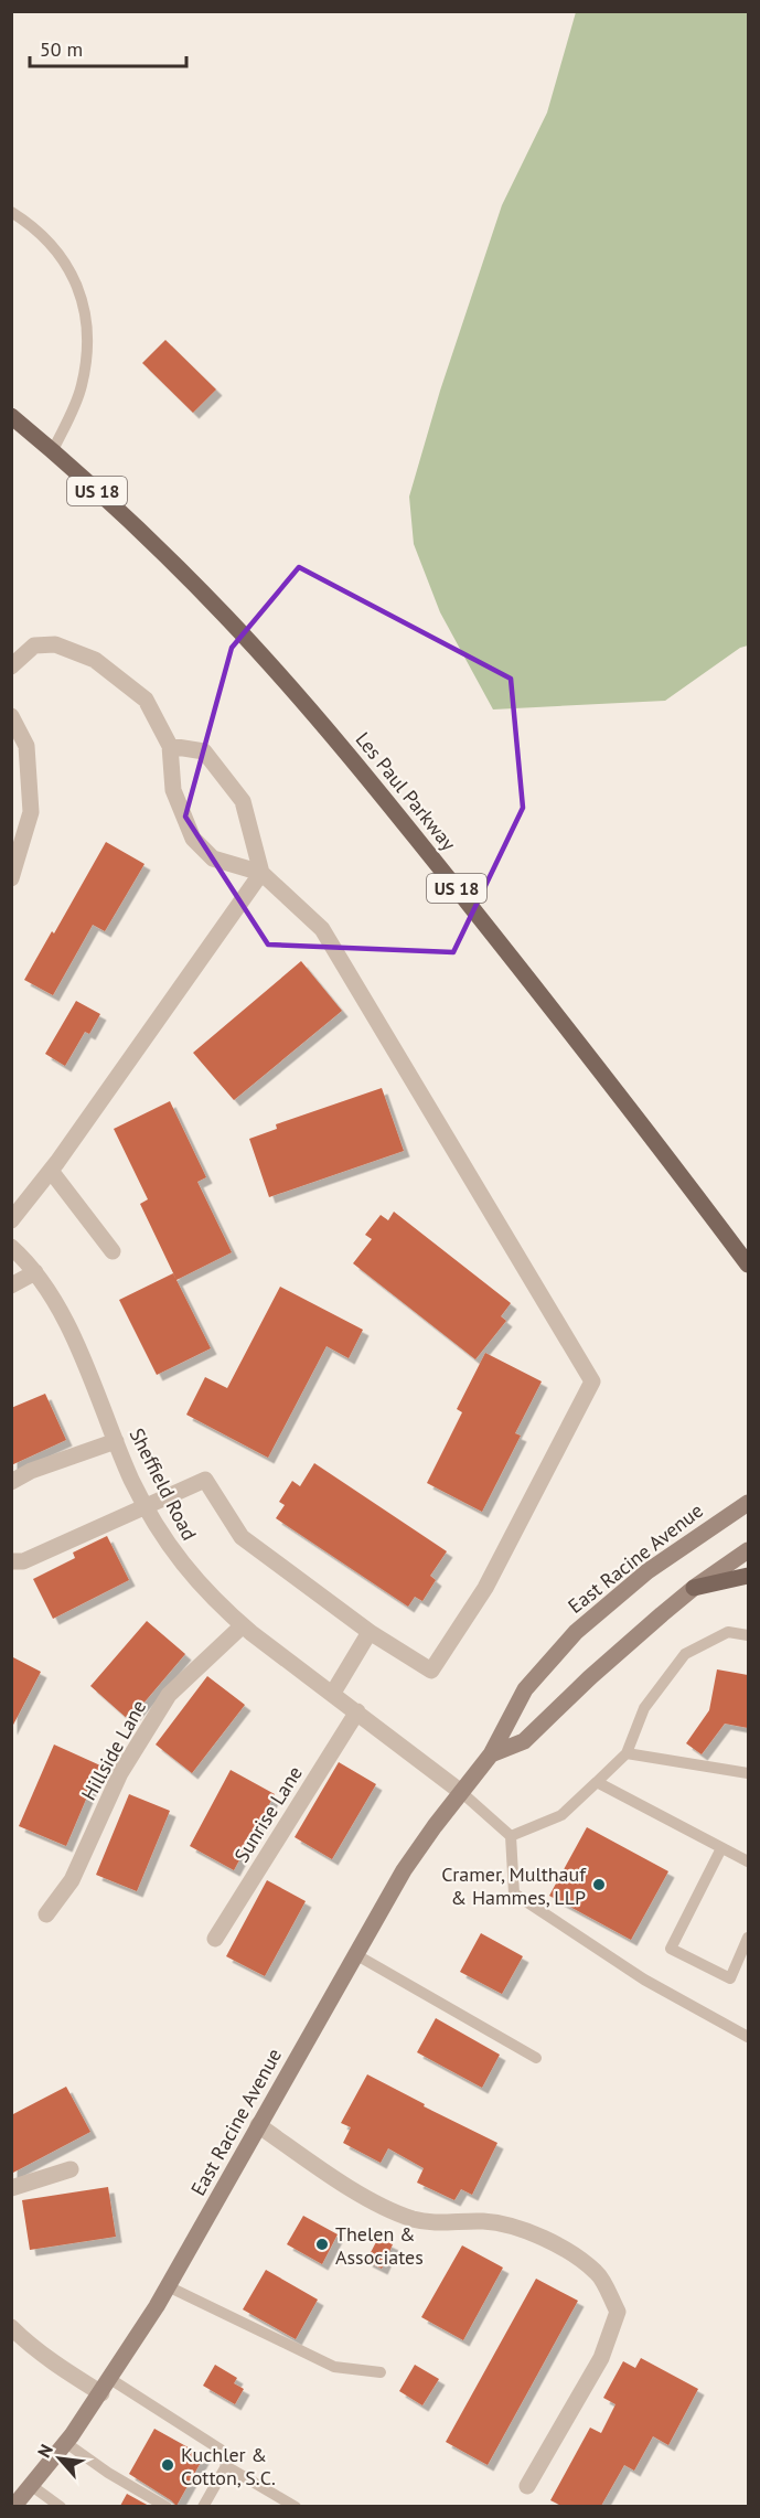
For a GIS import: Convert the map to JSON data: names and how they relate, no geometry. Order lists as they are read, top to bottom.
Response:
{
  "streets": {
    "main road": ["US 18", "Les Paul Parkway", "East Racine Avenue"],
    "street": ["Sheffield Road", "Hillside Lane", "Sunrise Lane"]
  },
  "crossings": [
    ["Sheffield Road", "East Racine Avenue"],
    ["Sheffield Road", "Hillside Lane"],
    ["Sheffield Road", "Sunrise Lane"]
  ],
  "places": ["Cramer, Multhauf & Hammes, LLP", "Thelen & Associates", "Kuchler & Cotton, S.C."],
  "scale_bar": "50 m",
  "north": "top left"
}
